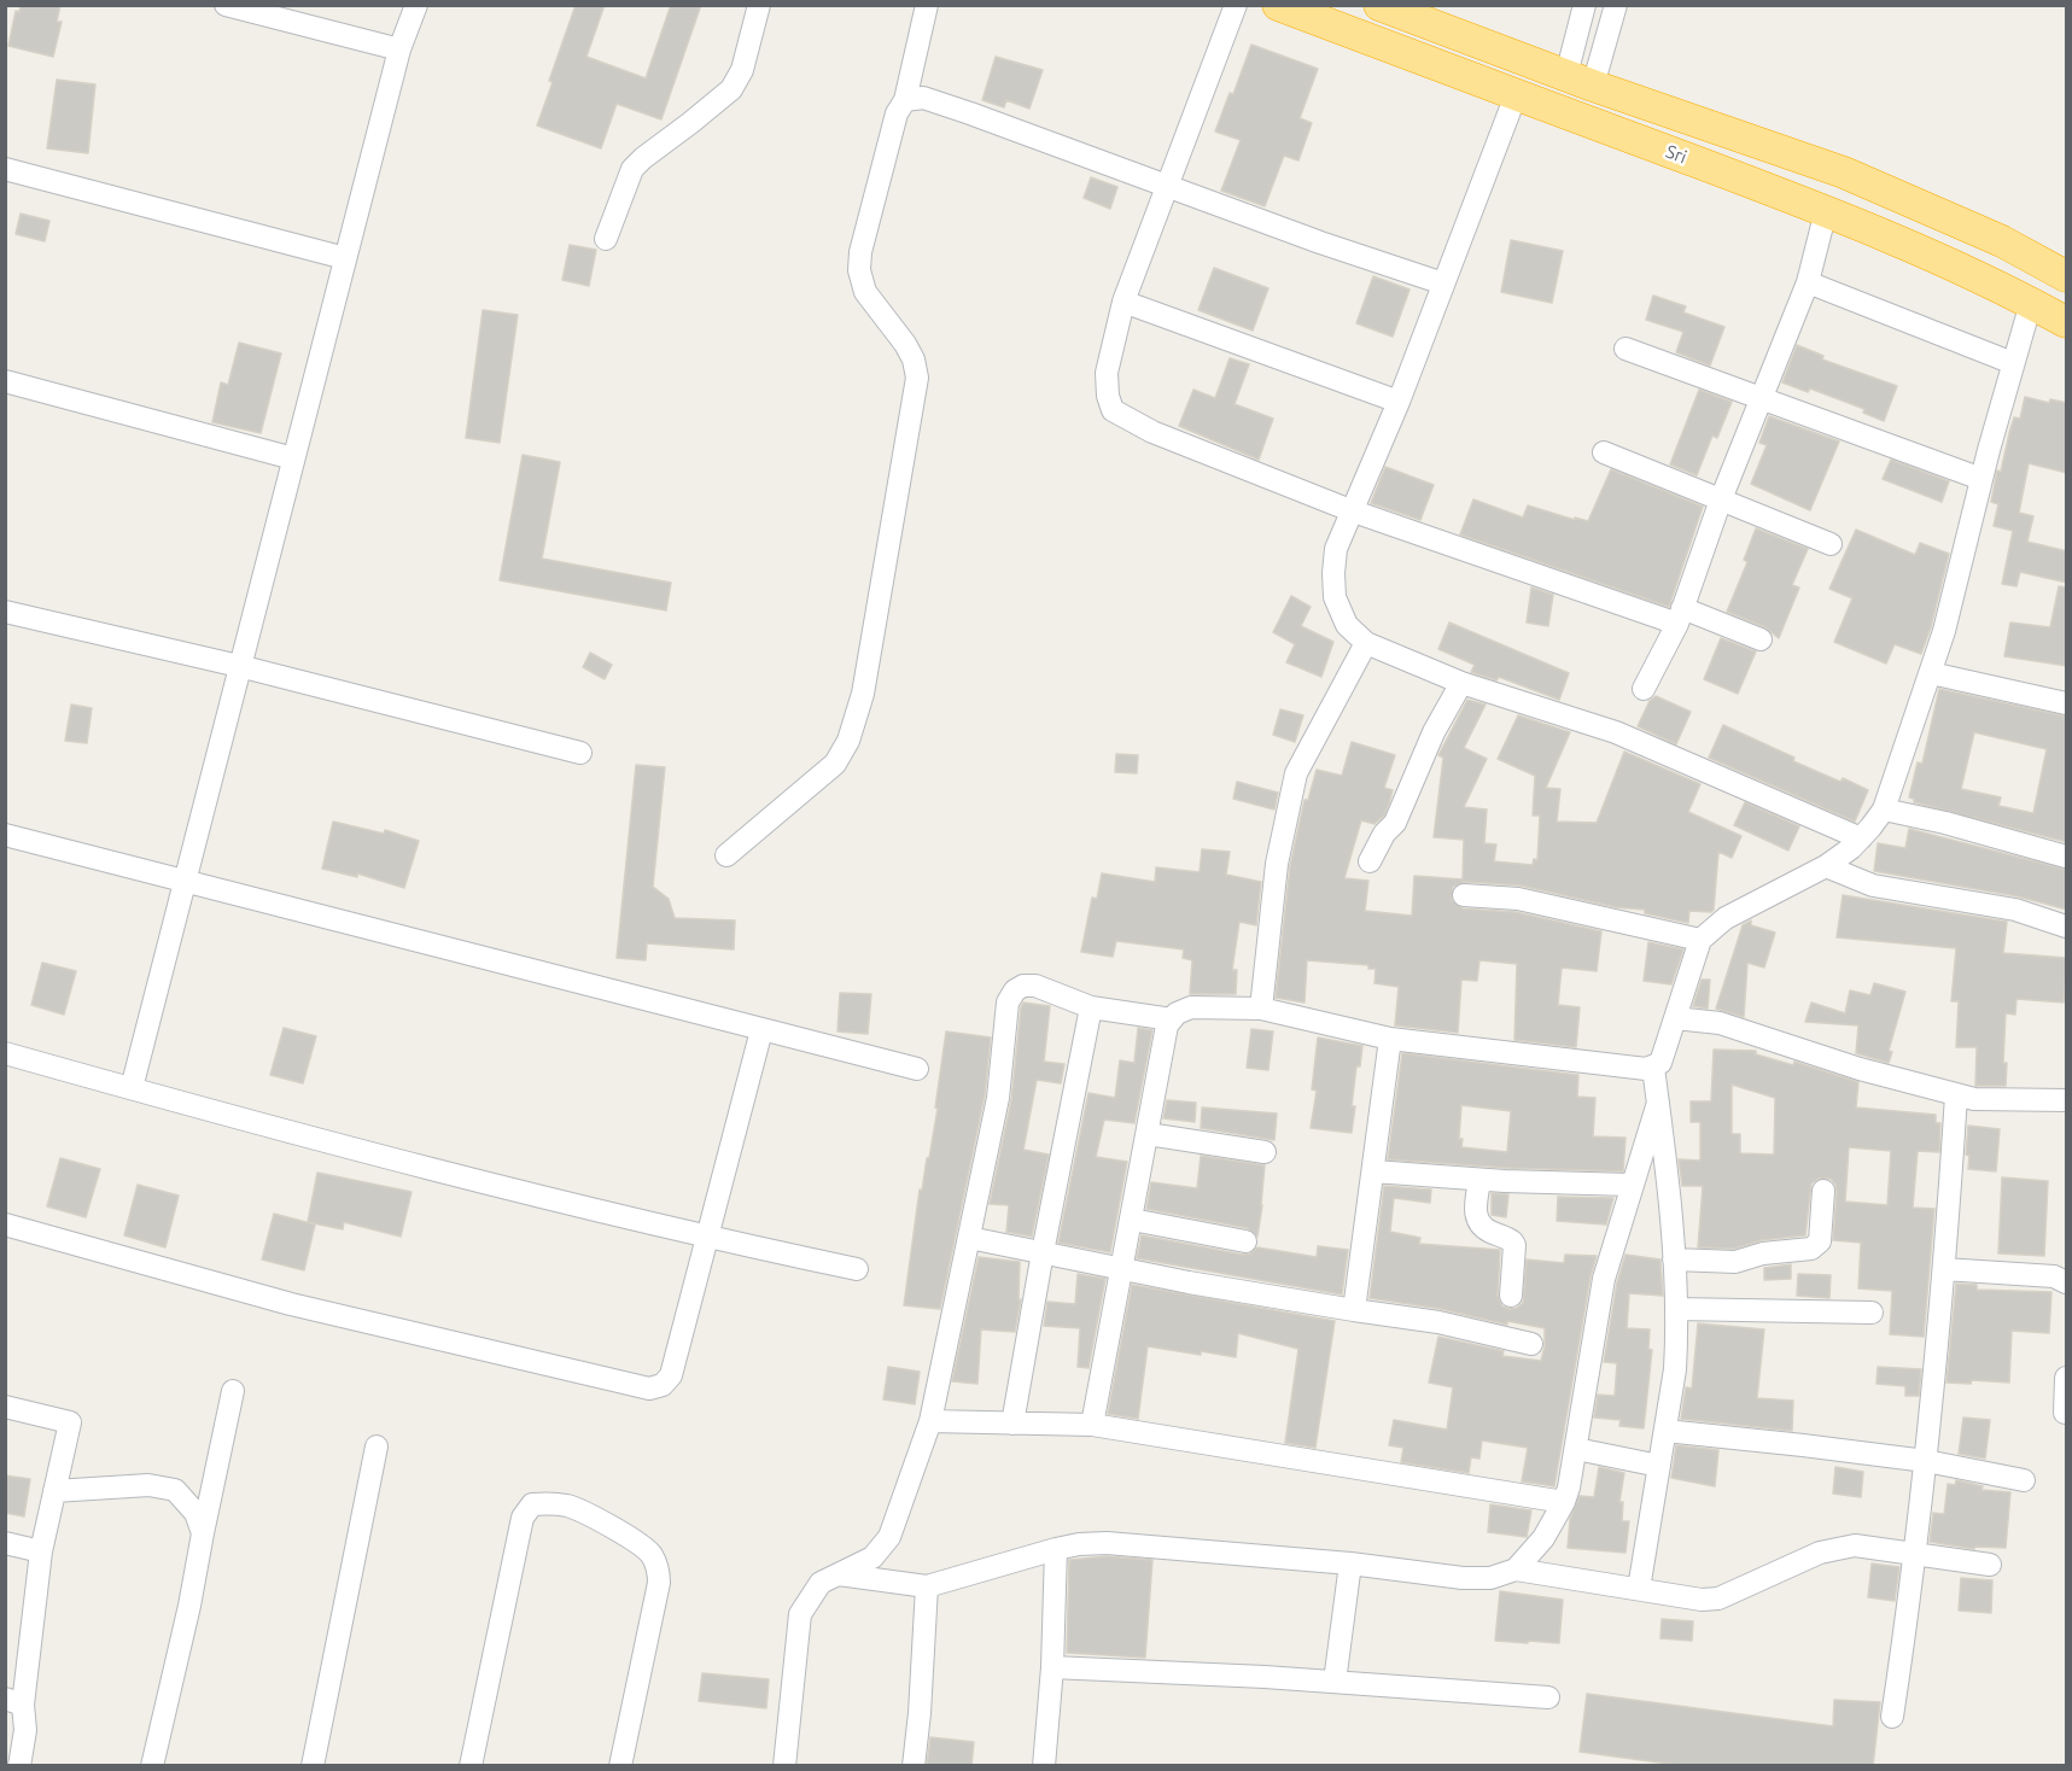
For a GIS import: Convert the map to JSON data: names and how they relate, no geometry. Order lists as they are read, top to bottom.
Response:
{
  "streets": {
    "highway": ["Sri"]
  }
}
